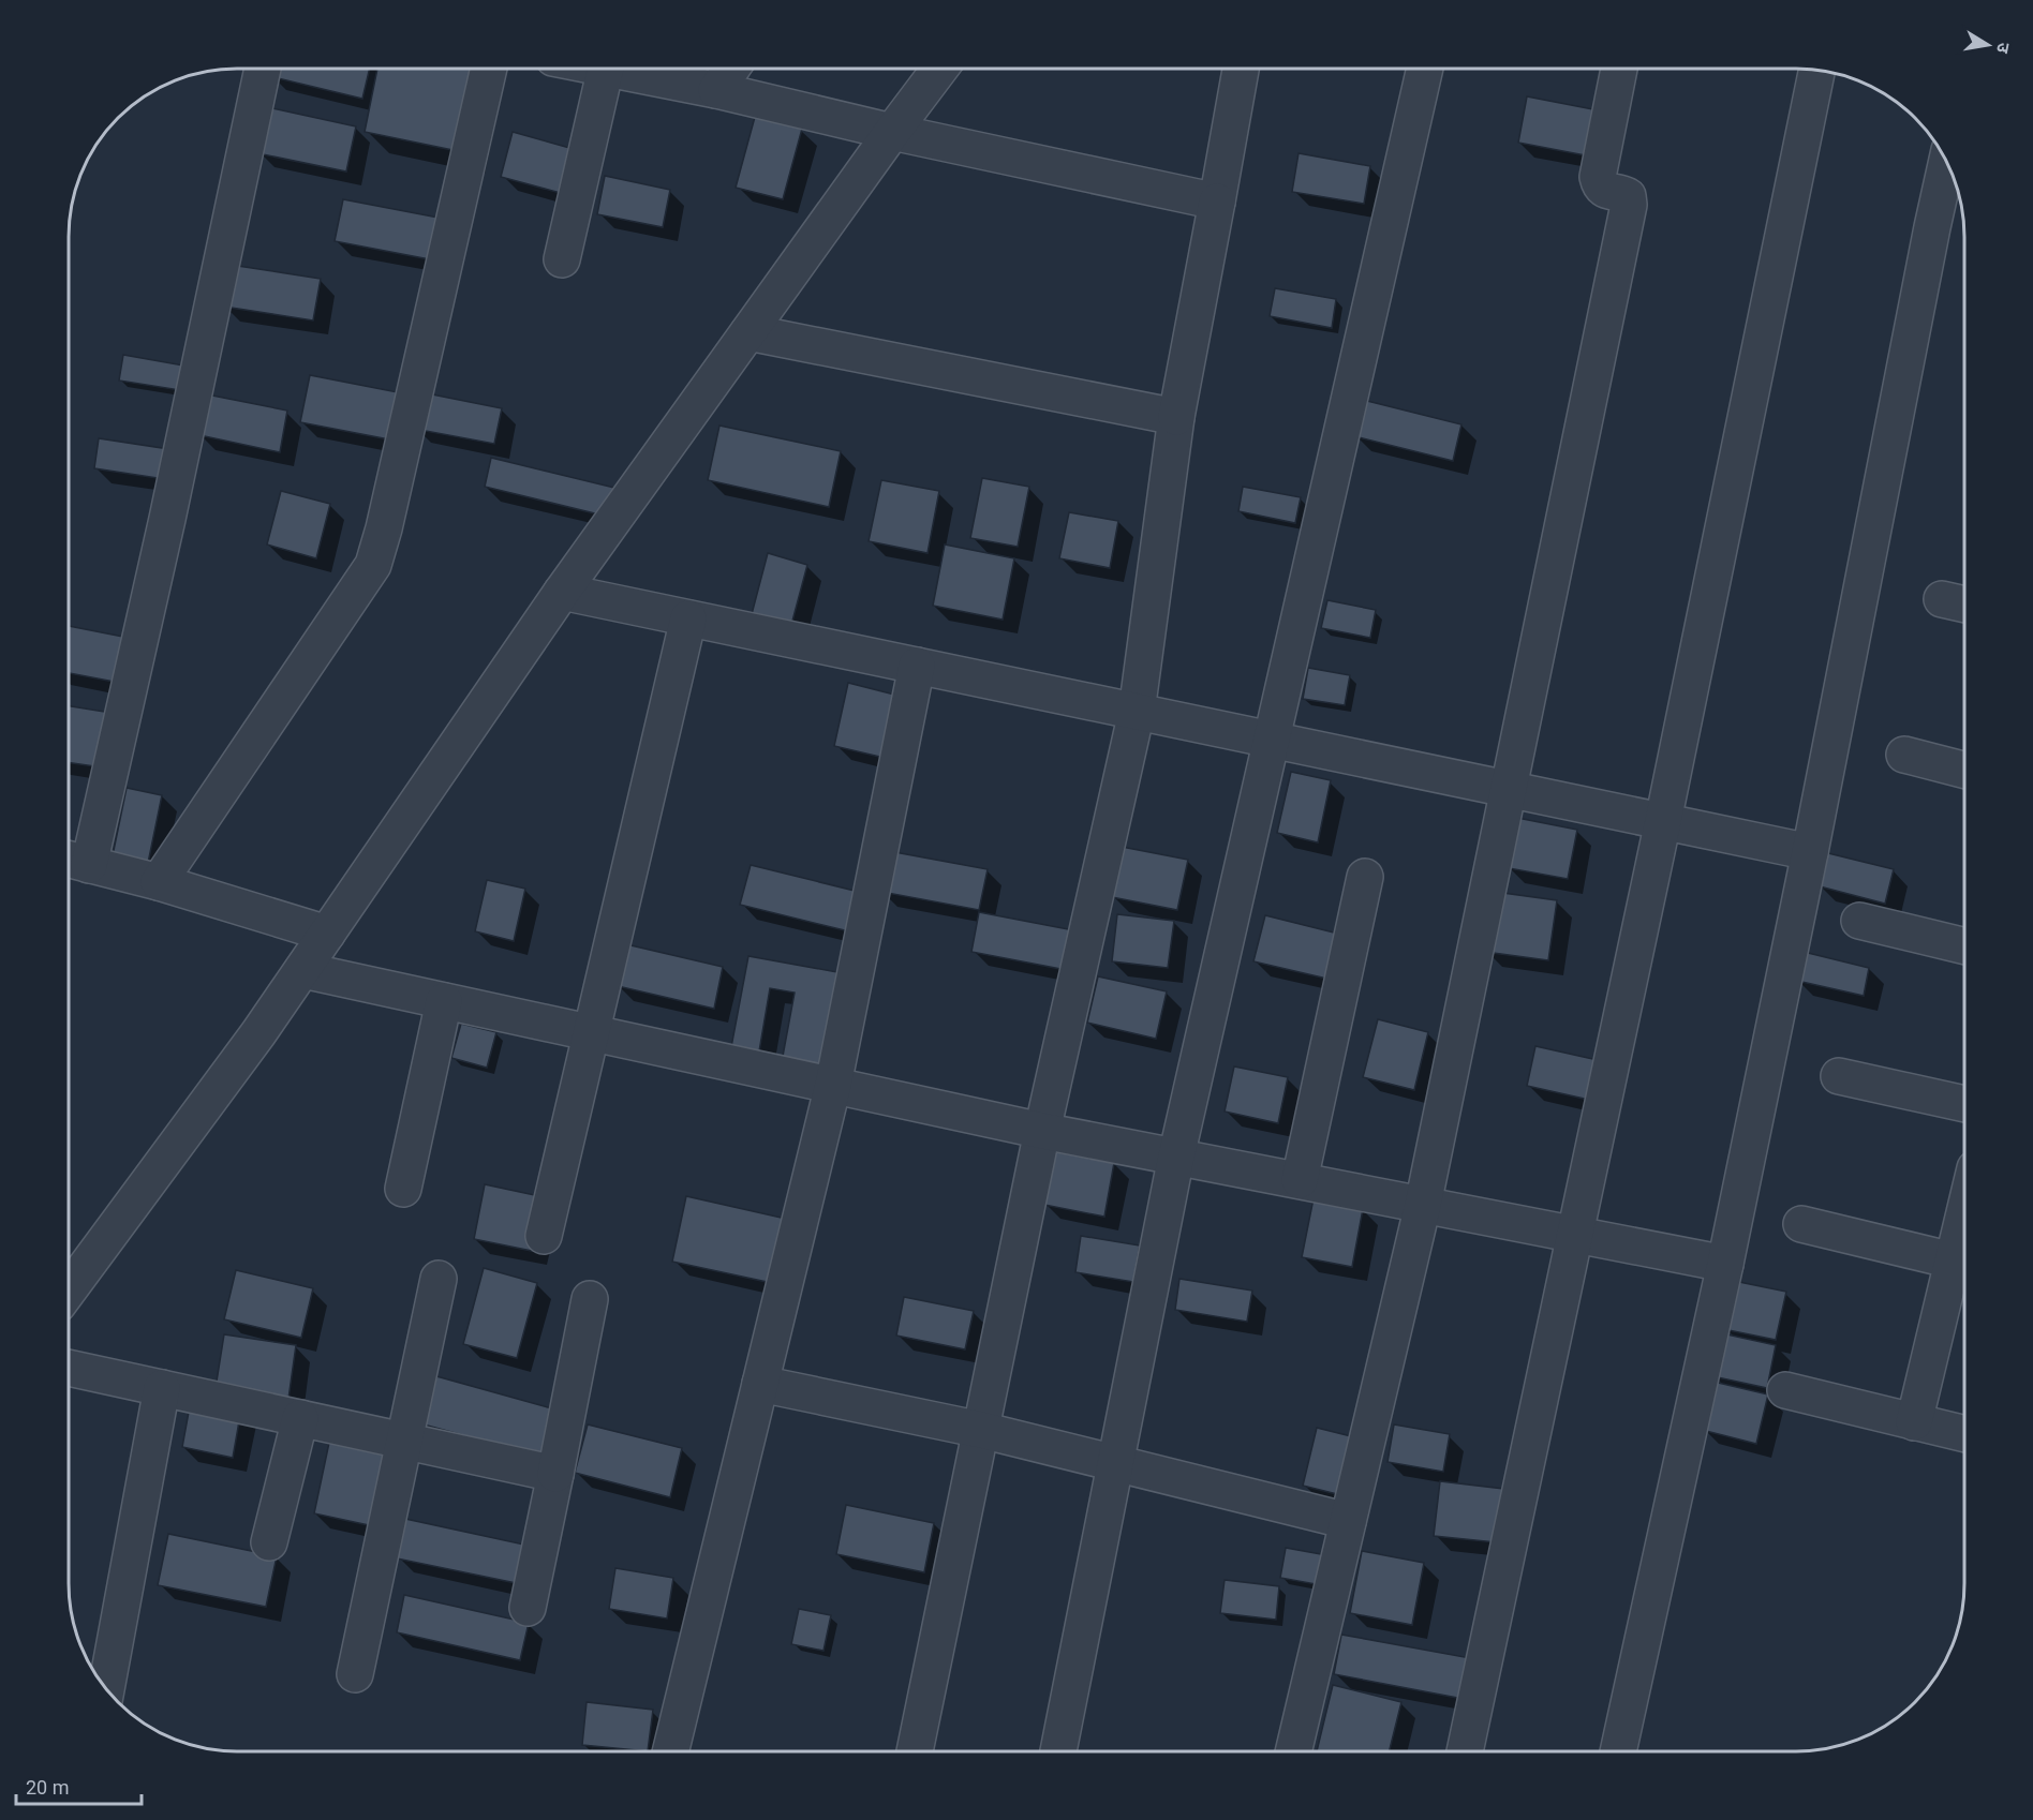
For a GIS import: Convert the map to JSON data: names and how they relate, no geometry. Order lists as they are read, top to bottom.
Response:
{
  "scale_bar": "20 m",
  "north": "right"
}
